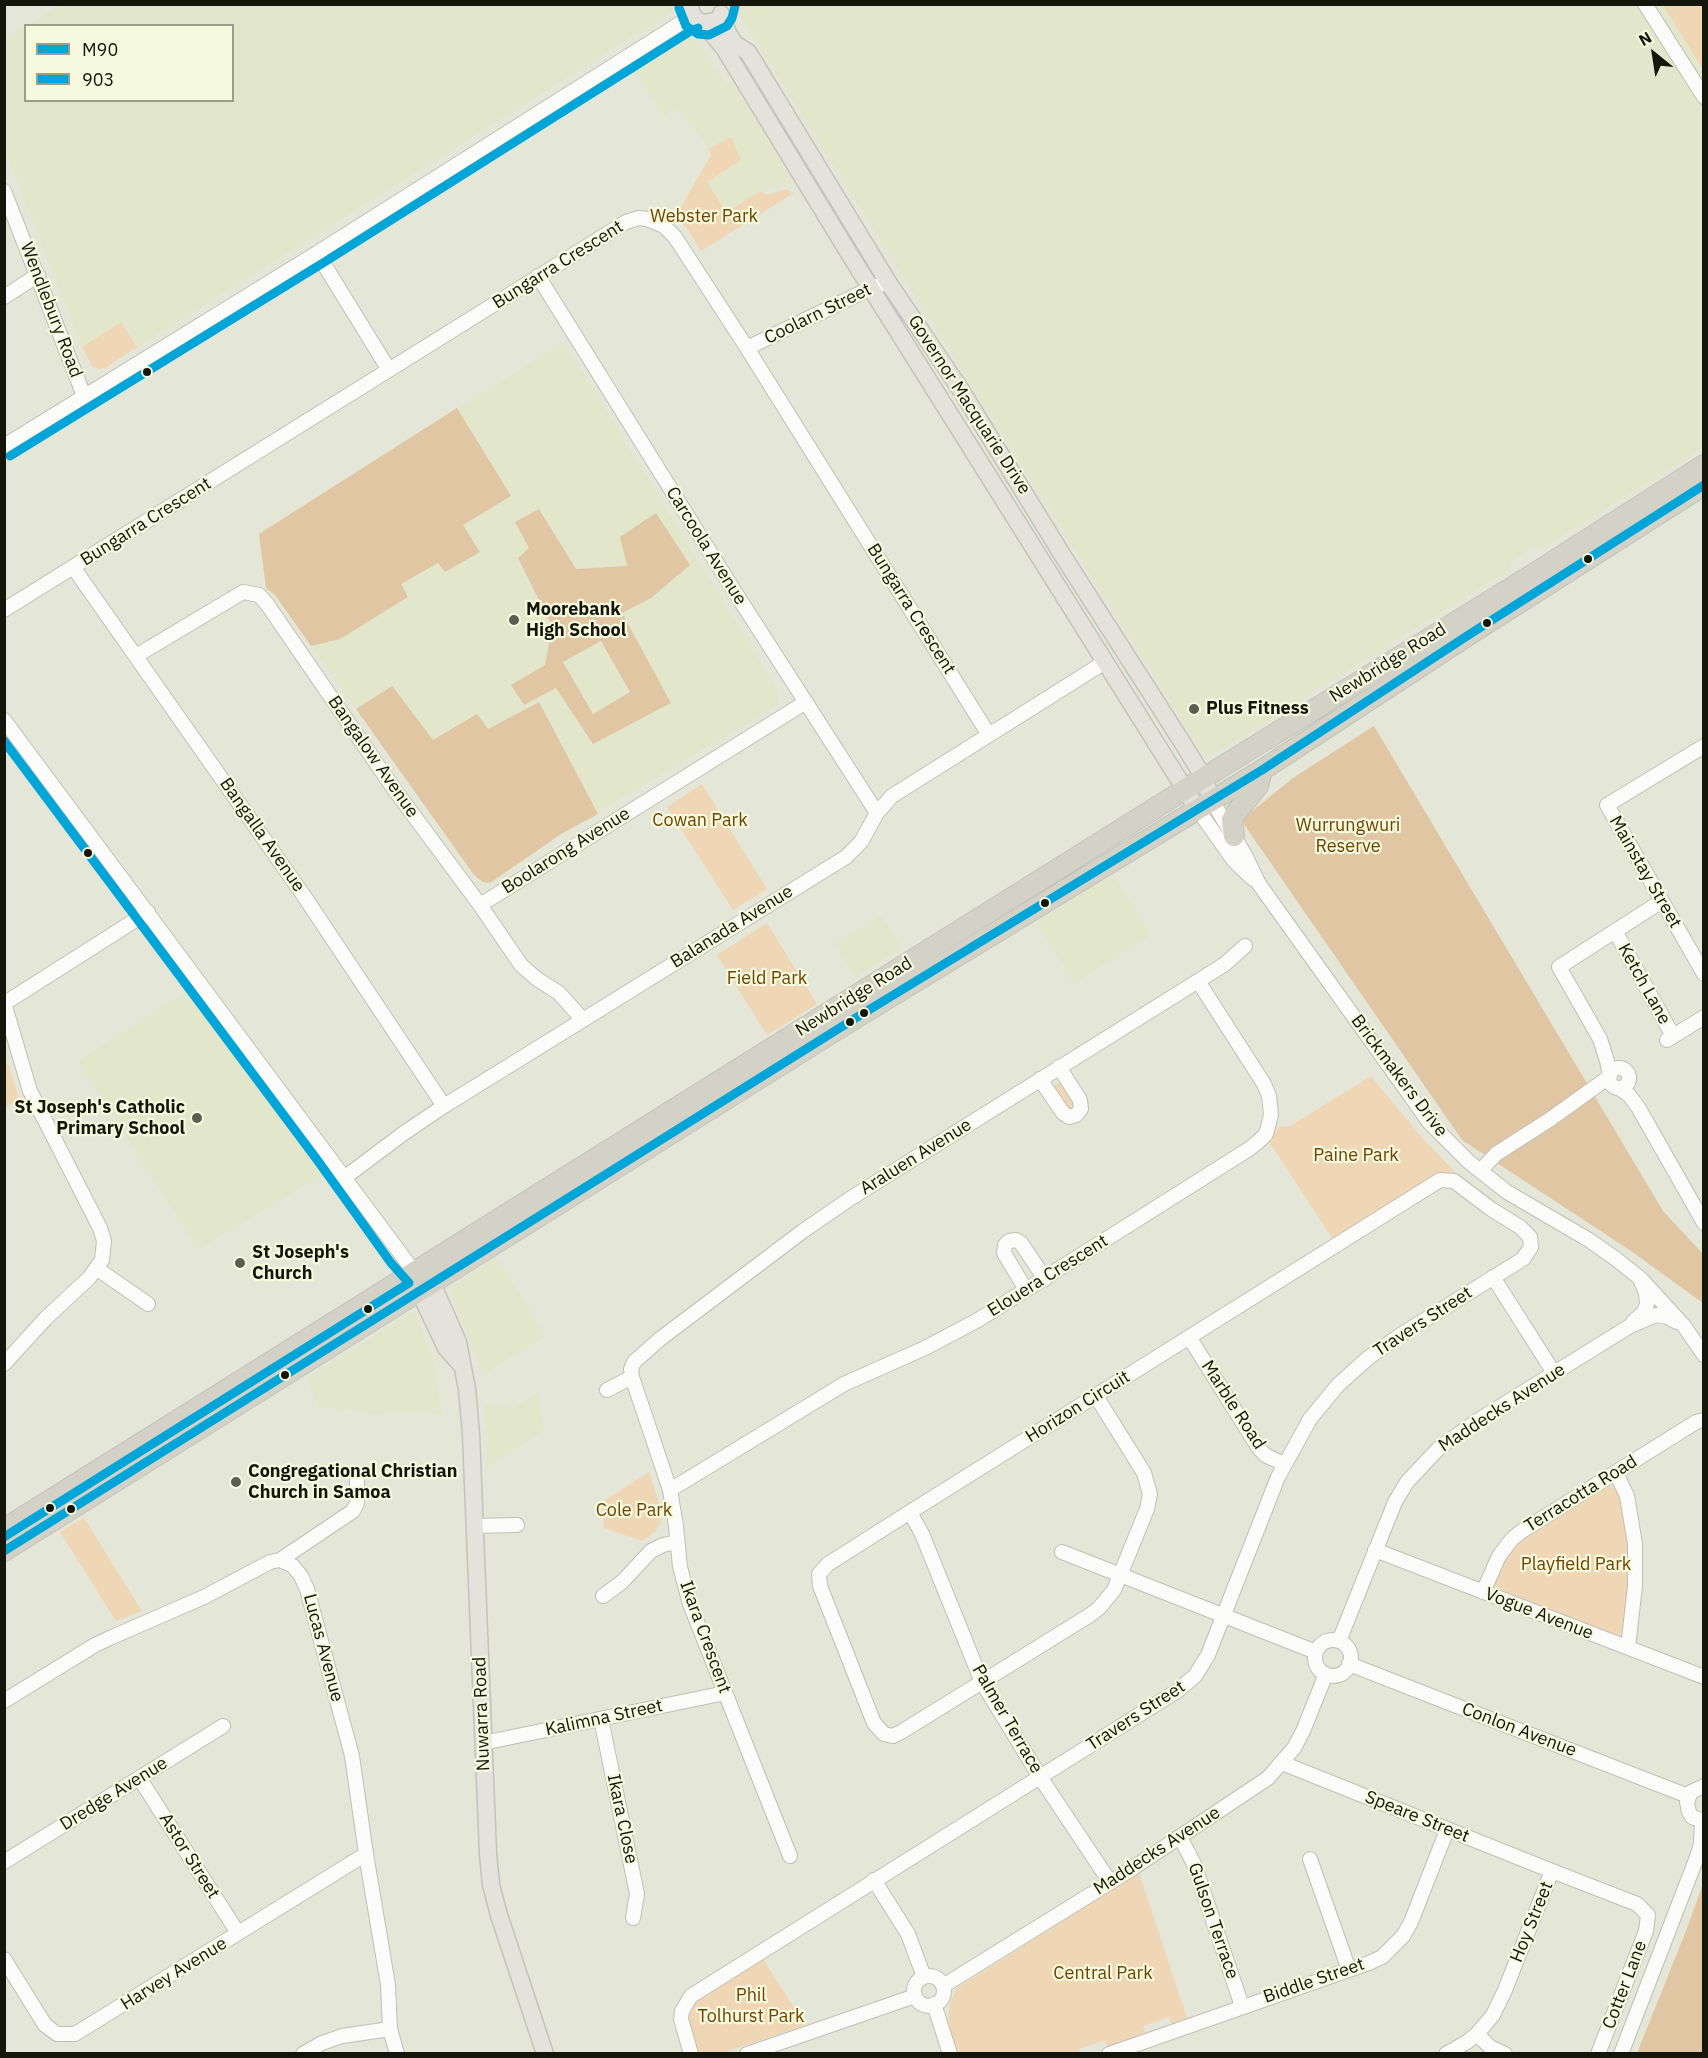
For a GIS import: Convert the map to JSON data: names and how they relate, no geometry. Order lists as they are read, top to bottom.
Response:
{
  "streets": {
    "highway": ["Newbridge Road"],
    "main road": ["Governor Macquarie Drive", "Brickmakers Drive", "Nuwarra Road"],
    "street": [
      "Bungarra Crescent",
      "Wendlebury Road",
      "Coolarn Street",
      "Carcoola Avenue",
      "Bangalow Avenue",
      "Bangalla Avenue",
      "Boolarong Avenue",
      "Mainstay Street",
      "Balanada Avenue",
      "Ketch Lane",
      "Araluen Avenue",
      "Elouera Crescent",
      "Travers Street",
      "Marble Road",
      "Horizon Circuit",
      "Maddecks Avenue",
      "Terracotta Road",
      "Vogue Avenue",
      "Ikara Crescent",
      "Lucas Avenue",
      "Kalimna Street",
      "Palmer Terrace",
      "Conlon Avenue",
      "Dredge Avenue",
      "Speare Street",
      "Ikara Close",
      "Astor Street",
      "Gulson Terrace",
      "Hoy Street",
      "Harvey Avenue",
      "Biddle Street",
      "Cotter Lane"
    ]
  },
  "crossings": [
    ["Bungarra Crescent", "Coolarn Street"],
    ["Bungarra Crescent", "Carcoola Avenue"],
    ["Bungarra Crescent", "Bangalla Avenue"],
    ["Bungarra Crescent", "Balanada Avenue"],
    ["Coolarn Street", "Governor Macquarie Drive"],
    ["Governor Macquarie Drive", "Newbridge Road"],
    ["Governor Macquarie Drive", "Balanada Avenue"],
    ["Governor Macquarie Drive", "Brickmakers Drive"],
    ["Carcoola Avenue", "Boolarong Avenue"],
    ["Carcoola Avenue", "Balanada Avenue"],
    ["Newbridge Road", "Brickmakers Drive"],
    ["Newbridge Road", "Nuwarra Road"],
    ["Bangalow Avenue", "Bangalla Avenue"],
    ["Bangalow Avenue", "Boolarong Avenue"],
    ["Bangalow Avenue", "Balanada Avenue"],
    ["Bangalla Avenue", "Balanada Avenue"],
    ["Balanada Avenue", "Nuwarra Road"],
    ["Brickmakers Drive", "Maddecks Avenue"],
    ["Araluen Avenue", "Elouera Crescent"],
    ["Araluen Avenue", "Ikara Crescent"],
    ["Elouera Crescent", "Ikara Crescent"],
    ["Travers Street", "Marble Road"],
    ["Travers Street", "Horizon Circuit"],
    ["Travers Street", "Palmer Terrace"],
    ["Marble Road", "Horizon Circuit"],
    ["Horizon Circuit", "Palmer Terrace"],
    ["Maddecks Avenue", "Vogue Avenue"],
    ["Maddecks Avenue", "Palmer Terrace"],
    ["Maddecks Avenue", "Conlon Avenue"],
    ["Maddecks Avenue", "Speare Street"],
    ["Maddecks Avenue", "Gulson Terrace"],
    ["Terracotta Road", "Vogue Avenue"],
    ["Ikara Crescent", "Kalimna Street"],
    ["Lucas Avenue", "Harvey Avenue"],
    ["Nuwarra Road", "Kalimna Street"],
    ["Kalimna Street", "Ikara Close"],
    ["Dredge Avenue", "Astor Street"],
    ["Speare Street", "Hoy Street"],
    ["Speare Street", "Biddle Street"],
    ["Astor Street", "Harvey Avenue"],
    ["Gulson Terrace", "Biddle Street"],
    ["Hoy Street", "Cotter Lane"]
  ],
  "parks": [
    "Webster Park",
    "Cowan Park",
    "Wurrungwuri Reserve",
    "Field Park",
    "Paine Park",
    "Cole Park",
    "Playfield Park",
    "Central Park",
    "Phil Tolhurst Park"
  ],
  "places": [
    "Moorebank High School",
    "Plus Fitness",
    "St Joseph's Catholic Primary School",
    "St Joseph's Church",
    "Congregational Christian Church in Samoa"
  ],
  "lines": ["transit line 903", "transit line M90"],
  "legend": ["M90", "903"],
  "north": "top left"
}
